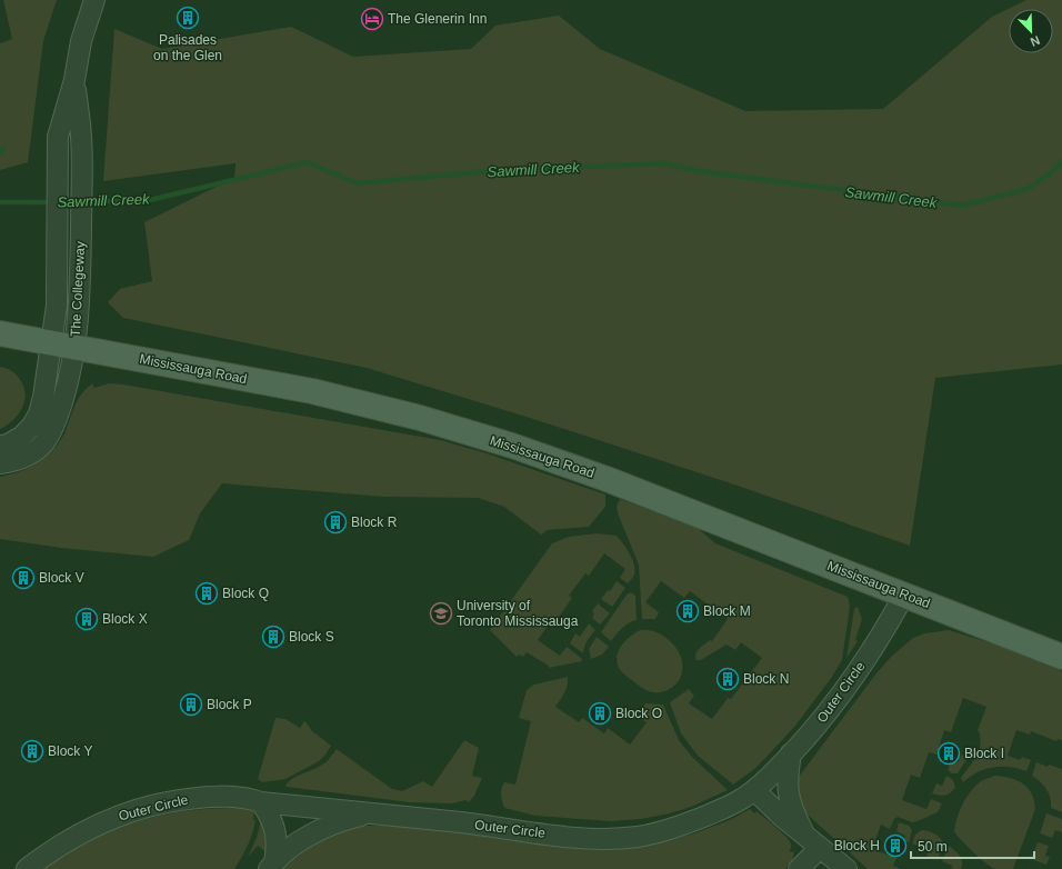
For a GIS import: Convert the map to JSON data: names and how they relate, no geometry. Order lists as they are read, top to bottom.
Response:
{
  "streets": {
    "main road": ["Mississauga Road"],
    "street": ["The Collegeway", "Outer Circle"]
  },
  "crossings": [
    ["The Collegeway", "Mississauga Road"],
    ["Mississauga Road", "Outer Circle"]
  ],
  "water": ["Sawmill Creek"],
  "places": {
    "building": [
      "Palisades on the Glen",
      "Block R",
      "Block V",
      "Block Q",
      "Block M",
      "Block X",
      "Block S",
      "Block N",
      "Block P",
      "Block O",
      "Block Y",
      "Block I",
      "Block H"
    ],
    "hotel": ["The Glenerin Inn"],
    "school or university": ["University of Toronto Mississauga"]
  },
  "scale_bar": "50 m",
  "north": "bottom right"
}
